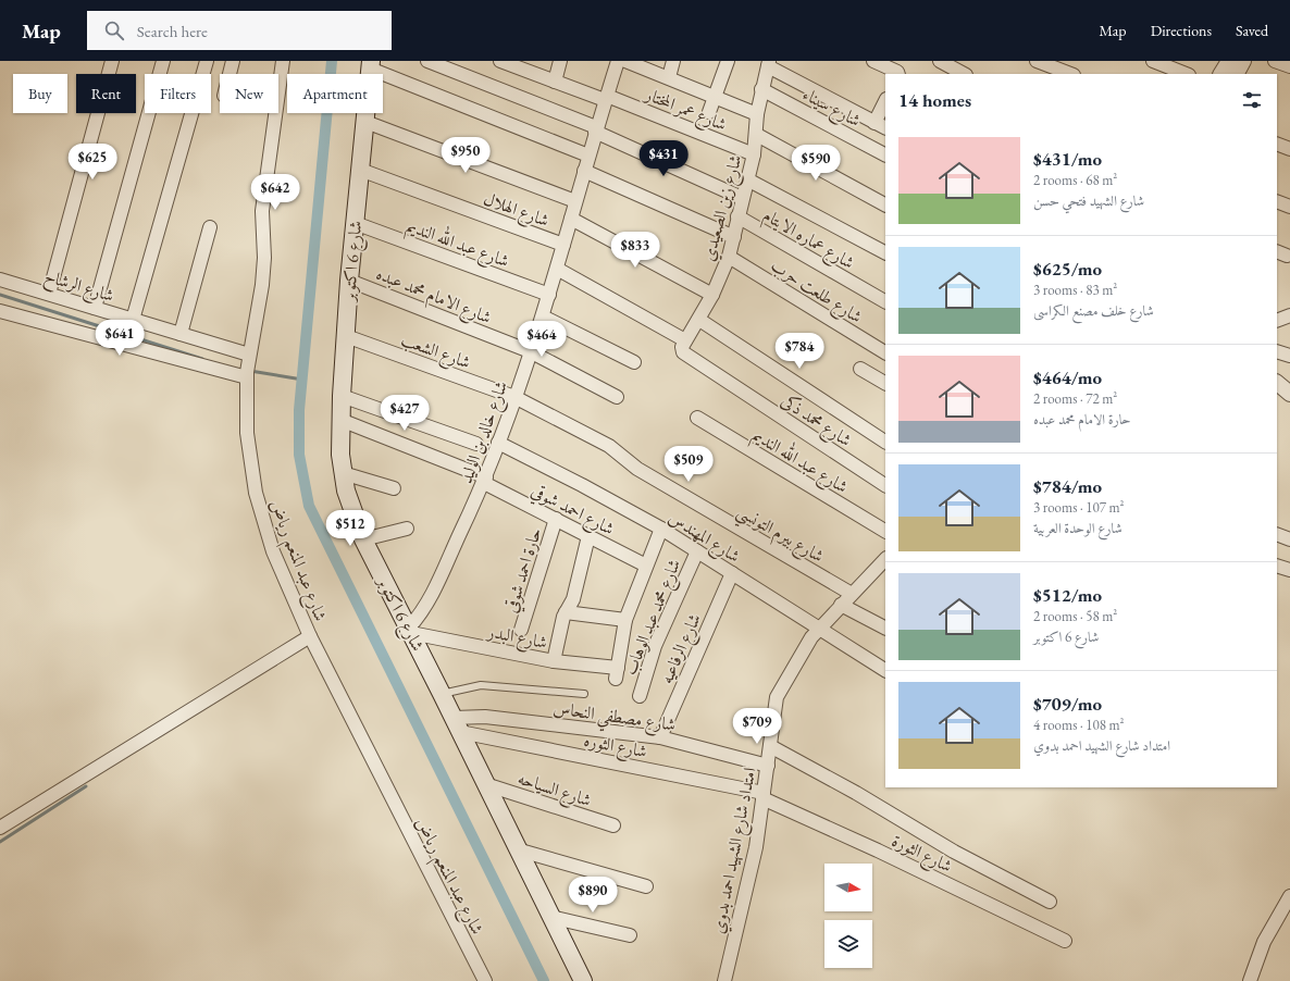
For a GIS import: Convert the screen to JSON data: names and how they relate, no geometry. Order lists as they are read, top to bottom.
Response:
{
  "streets": {
    "main road": ["شارع 6 اكتوبر"],
    "street": [
      "شارع سيناء",
      "شارع عمر المختار",
      "شارع زين الصعيدي",
      "شارع الهلال",
      "شارع عماره الايتام",
      "شارع عبد الله النديم",
      "شارع الرشاح",
      "شارع طلعت حرب",
      "شارع الامام محمد عبده",
      "شارع الشعب",
      "شارع محمد ذكى",
      "شارع خالد بن الوليد",
      "شارع احمد شوقي",
      "شارع بيرم التونسي",
      "شارع المهندس",
      "شارع عبد المنعم رياض",
      "حارة احمد شوقي",
      "شارع محمد عبد الوهاب",
      "شارع البدر",
      "شارع الرفاعيه",
      "شارع مصطفي النحاس",
      "شارع الثوره",
      "شارع السياحه",
      "امتداد شارع الشهيد احمد بدوي",
      "شارع الثورة"
    ]
  },
  "crossings": [
    ["شارع سيناء", "شارع زين الصعيدي"],
    ["شارع عمر المختار", "شارع زين الصعيدي"],
    ["شارع عمر المختار", "شارع خالد بن الوليد"],
    ["شارع زين الصعيدي", "شارع عماره الايتام"],
    ["شارع زين الصعيدي", "شارع طلعت حرب"],
    ["شارع زين الصعيدي", "شارع محمد ذكى"],
    ["شارع الهلال", "شارع 6 اكتوبر"],
    ["شارع الهلال", "شارع خالد بن الوليد"],
    ["شارع عبد الله النديم", "شارع 6 اكتوبر"],
    ["شارع عبد الله النديم", "شارع خالد بن الوليد"],
    ["شارع 6 اكتوبر", "شارع الامام محمد عبده"],
    ["شارع 6 اكتوبر", "شارع الشعب"],
    ["شارع 6 اكتوبر", "شارع خالد بن الوليد"],
    ["شارع 6 اكتوبر", "شارع احمد شوقي"],
    ["شارع 6 اكتوبر", "شارع البدر"],
    ["شارع 6 اكتوبر", "شارع مصطفي النحاس"],
    ["شارع 6 اكتوبر", "شارع الثوره"],
    ["شارع 6 اكتوبر", "شارع السياحه"],
    ["شارع الرشاح", "شارع عبد المنعم رياض"],
    ["شارع الامام محمد عبده", "شارع خالد بن الوليد"],
    ["شارع الشعب", "شارع خالد بن الوليد"],
    ["شارع الشعب", "شارع بيرم التونسي"],
    ["شارع محمد ذكى", "شارع خالد بن الوليد"],
    ["شارع خالد بن الوليد", "شارع احمد شوقي"],
    ["شارع خالد بن الوليد", "شارع بيرم التونسي"],
    ["شارع خالد بن الوليد", "شارع المهندس"],
    ["شارع خالد بن الوليد", "شارع البدر"],
    ["شارع احمد شوقي", "حارة احمد شوقي"],
    ["شارع بيرم التونسي", "امتداد شارع الشهيد احمد بدوي"],
    ["شارع المهندس", "شارع محمد عبد الوهاب"],
    ["شارع المهندس", "شارع الرفاعيه"],
    ["شارع المهندس", "امتداد شارع الشهيد احمد بدوي"],
    ["شارع الرفاعيه", "شارع مصطفي النحاس"],
    ["شارع مصطفي النحاس", "شارع الثوره"],
    ["شارع مصطفي النحاس", "امتداد شارع الشهيد احمد بدوي"],
    ["شارع الثوره", "امتداد شارع الشهيد احمد بدوي"],
    ["شارع الثوره", "شارع الثورة"],
    ["امتداد شارع الشهيد احمد بدوي", "شارع الثورة"]
  ],
  "north": "right",
  "page": {
    "header": "Map",
    "search": "Search here",
    "nav": ["Map", "Directions", "Saved"],
    "chip": [
      "Buy",
      "Rent",
      "Filters",
      "New",
      "Apartment"
    ],
    "heading": "14 homes",
    "list": [
      {
        "name": "$431/mo",
        "note": "2 rooms · 68 m² · شارع الشهيد فتحي حسن"
      },
      {
        "name": "$625/mo",
        "note": "3 rooms · 83 m² · شارع خلف مصنع الكراسى"
      },
      {
        "name": "$464/mo",
        "note": "2 rooms · 72 m² · حارة الامام محمد عبده"
      },
      {
        "name": "$784/mo",
        "note": "3 rooms · 107 m² · شارع الوحدة العربية"
      },
      {
        "name": "$512/mo",
        "note": "2 rooms · 58 m² · شارع 6 اكتوبر"
      },
      {
        "name": "$709/mo",
        "note": "4 rooms · 108 m² · امتداد شارع الشهيد احمد بدوي"
      }
    ],
    "price": [
      "$950",
      "$431",
      "$625",
      "$590",
      "$642",
      "$833",
      "$641",
      "$464",
      "$784",
      "$427",
      "$509",
      "$512",
      "$709",
      "$890"
    ]
  }
}
